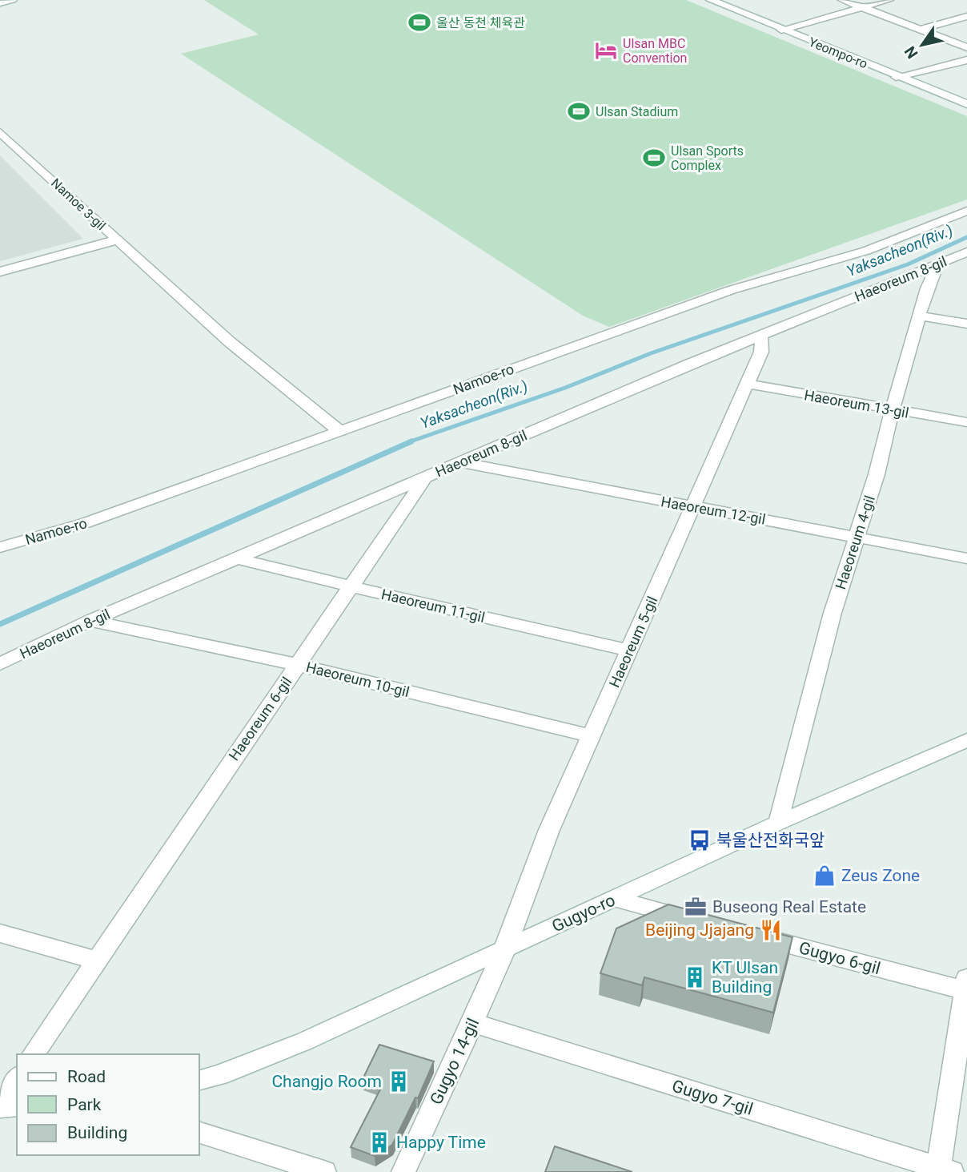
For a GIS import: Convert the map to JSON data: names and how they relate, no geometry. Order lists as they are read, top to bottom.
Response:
{
  "streets": {
    "street": [
      "Yeompo-ro",
      "Namoe 3-gil",
      "Haeoreum 8-gil",
      "Namoe-ro",
      "Haeoreum 13-gil",
      "Haeoreum 12-gil",
      "Haeoreum 4-gil",
      "Haeoreum 11-gil",
      "Haeoreum 5-gil",
      "Haeoreum 10-gil",
      "Haeoreum 6-gil",
      "Gugyo-ro",
      "Gugyo 6-gil",
      "Gugyo 14-gil",
      "Gugyo 7-gil"
    ]
  },
  "crossings": [
    ["Haeoreum 8-gil", "Haeoreum 12-gil"],
    ["Haeoreum 8-gil", "Haeoreum 4-gil"],
    ["Haeoreum 8-gil", "Haeoreum 11-gil"],
    ["Haeoreum 8-gil", "Haeoreum 5-gil"],
    ["Haeoreum 8-gil", "Haeoreum 10-gil"],
    ["Haeoreum 8-gil", "Haeoreum 6-gil"],
    ["Haeoreum 13-gil", "Haeoreum 4-gil"],
    ["Haeoreum 13-gil", "Haeoreum 5-gil"],
    ["Haeoreum 12-gil", "Haeoreum 4-gil"],
    ["Haeoreum 12-gil", "Haeoreum 5-gil"],
    ["Haeoreum 4-gil", "Gugyo-ro"],
    ["Haeoreum 11-gil", "Haeoreum 5-gil"],
    ["Haeoreum 11-gil", "Haeoreum 6-gil"],
    ["Haeoreum 5-gil", "Haeoreum 10-gil"],
    ["Haeoreum 5-gil", "Gugyo-ro"],
    ["Haeoreum 5-gil", "Gugyo 14-gil"],
    ["Haeoreum 10-gil", "Haeoreum 6-gil"],
    ["Gugyo-ro", "Gugyo 14-gil"],
    ["Gugyo 14-gil", "Gugyo 7-gil"]
  ],
  "water": ["Yaksacheon(Riv.)"],
  "places": {
    "sports": ["울산 동천 체육관", "Ulsan Stadium", "Ulsan Sports Complex"],
    "hotel": ["Ulsan MBC Convention"],
    "bus stop": ["북울산전화국앞"],
    "shop": ["Zeus Zone"],
    "office": ["Buseong Real Estate"],
    "restaurant": ["Beijing Jjajang"],
    "building": ["KT Ulsan Building", "Changjo Room", "Happy Time"]
  },
  "legend": ["Road", "Park", "Building"],
  "north": "bottom left"
}
